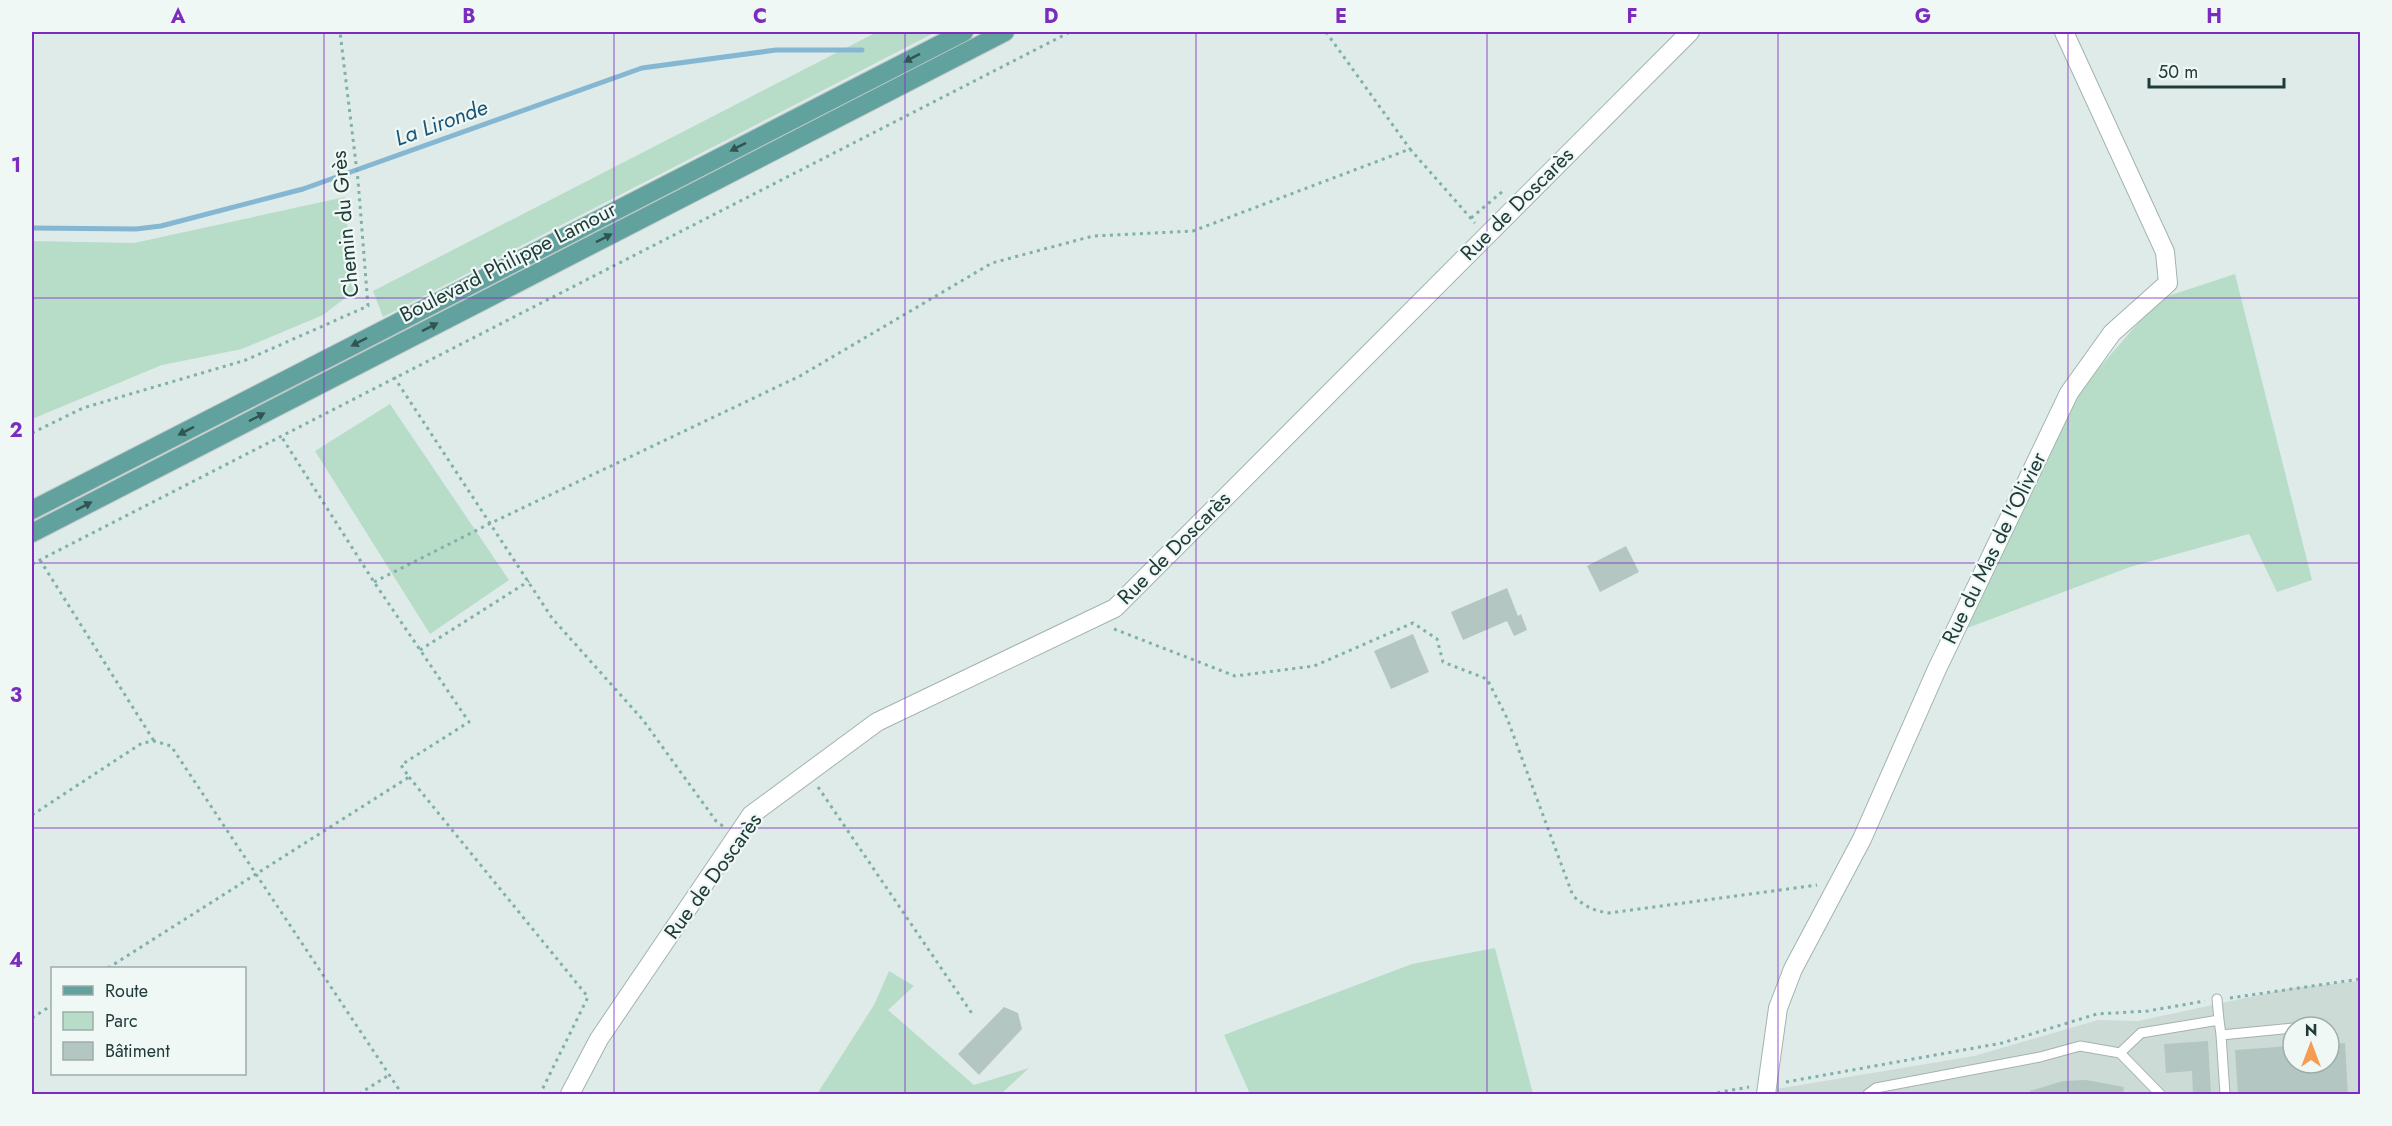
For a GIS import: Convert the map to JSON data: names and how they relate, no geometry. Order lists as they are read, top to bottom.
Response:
{
  "streets": {
    "main road": ["Boulevard Philippe Lamour"],
    "street": ["Rue de Doscarès", "Rue du Mas de l'Olivier"],
    "path": ["Chemin du Grès"]
  },
  "water": ["La Lironde"],
  "legend": ["Route", "Parc", "Bâtiment"],
  "scale_bar": "50 m",
  "north": "top",
  "grid": {
    "columns": [
      "A",
      "B",
      "C",
      "D",
      "E",
      "F",
      "G",
      "H"
    ],
    "rows": [
      "1",
      "2",
      "3",
      "4"
    ]
  }
}
